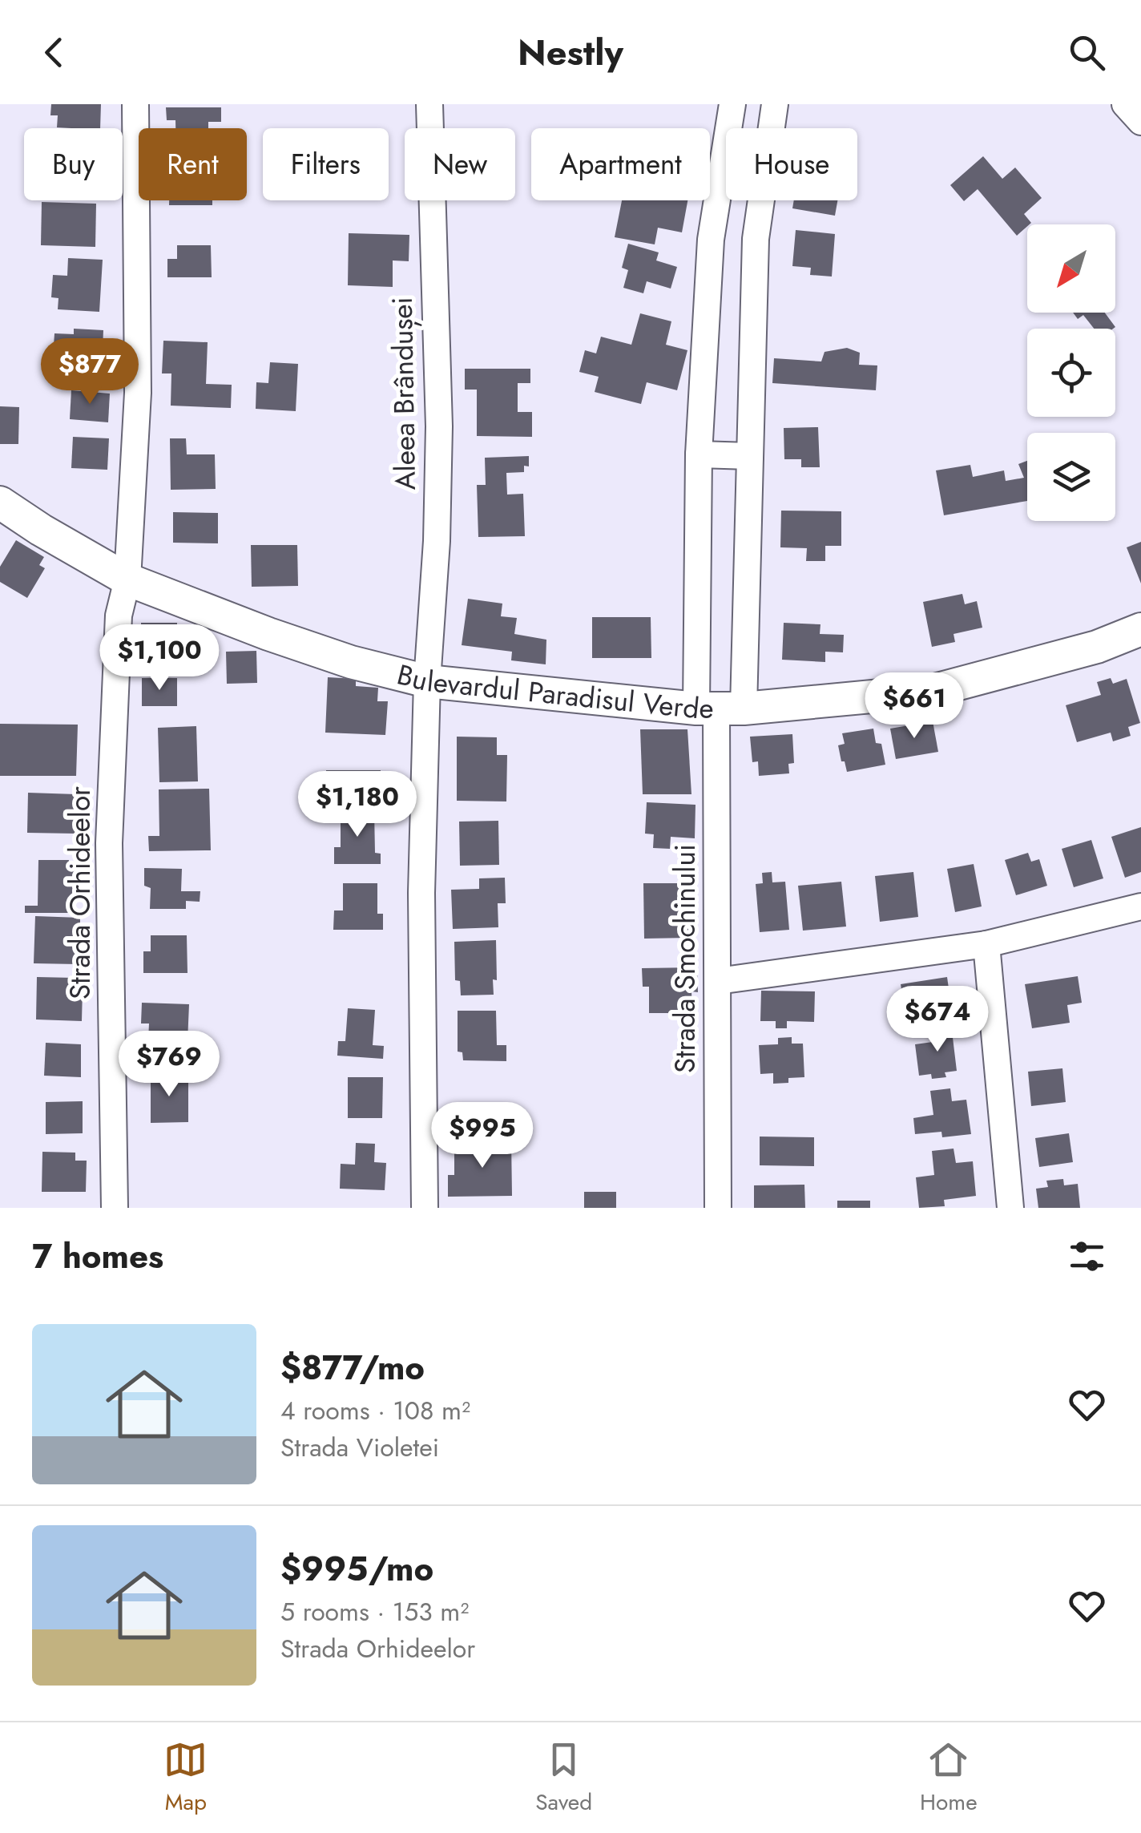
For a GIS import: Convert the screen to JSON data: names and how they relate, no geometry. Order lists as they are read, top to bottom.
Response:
{
  "streets": {
    "street": [
      "Aleea Brândușei",
      "Bulevardul Paradisul Verde",
      "Strada Orhideelor",
      "Strada Smochinului"
    ]
  },
  "crossings": [
    ["Aleea Brândușei", "Bulevardul Paradisul Verde"],
    ["Bulevardul Paradisul Verde", "Strada Orhideelor"],
    ["Bulevardul Paradisul Verde", "Strada Smochinului"]
  ],
  "north": "bottom left",
  "page": {
    "header": "Nestly",
    "chip": [
      "Buy",
      "Rent",
      "Filters",
      "New",
      "Apartment",
      "House"
    ],
    "price": [
      "$877",
      "$1,100",
      "$661",
      "$1,180",
      "$674",
      "$769",
      "$995"
    ],
    "heading": "7 homes",
    "list": [
      {
        "name": "$877/mo",
        "note": "4 rooms · 108 m² · Strada Violetei"
      },
      {
        "name": "$995/mo",
        "note": "5 rooms · 153 m² · Strada Orhideelor"
      }
    ],
    "tabs": ["Map", "Saved", "Home"]
  }
}
